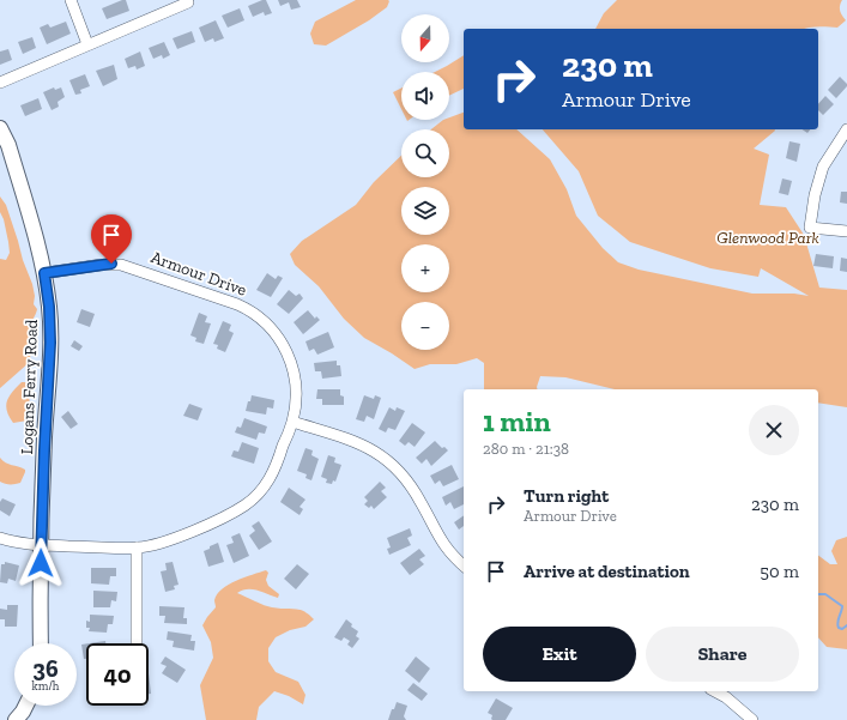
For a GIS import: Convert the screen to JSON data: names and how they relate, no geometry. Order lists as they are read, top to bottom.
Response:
{
  "streets": {
    "street": ["Armour Drive", "Logans Ferry Road"]
  },
  "crossings": [
    ["Armour Drive", "Logans Ferry Road"]
  ],
  "parks": ["Glenwood Park"],
  "north": "bottom",
  "page": {
    "map_buttons": ["+", "−"],
    "turn": ["230 m", "Armour Drive"],
    "heading": ["1 min", "280 m · 21:38"],
    "list": [
      {
        "name": "Turn right",
        "note": "Armour Drive",
        "value": "230 m"
      },
      {
        "name": "Arrive at destination",
        "value": "50 m"
      }
    ],
    "buttons": ["Exit", "Share"],
    "speed": "36 km/h",
    "limit": "40"
  }
}
